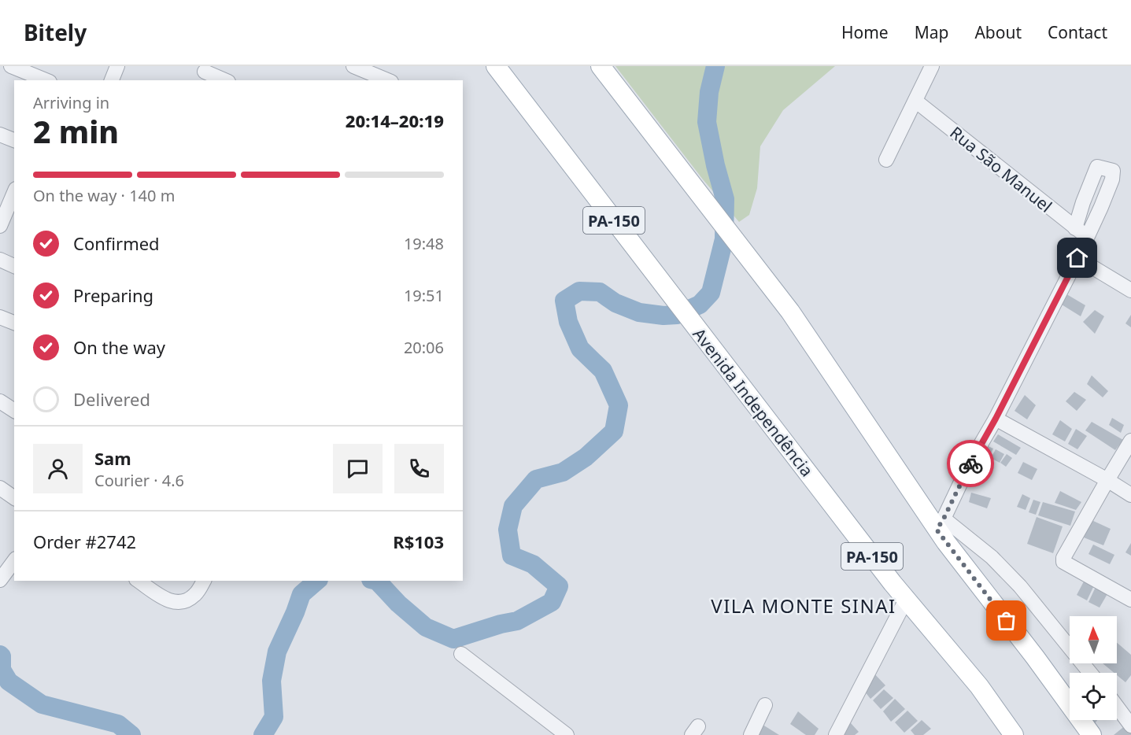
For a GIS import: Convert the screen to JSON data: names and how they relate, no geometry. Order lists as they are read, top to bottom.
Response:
{
  "streets": {
    "main road": ["PA-150", "Avenida Independência"],
    "street": ["Rua São Manuel"]
  },
  "districts": ["VILA MONTE SINAI"],
  "north": "top",
  "page": {
    "header": "Bitely",
    "nav": [
      "Home",
      "Map",
      "About",
      "Contact"
    ],
    "heading": ["2 min", "Arriving in", "20:14–20:19"],
    "panel": [
      "Sam",
      "Courier · 4.6",
      "Order #2742",
      "R$103"
    ],
    "bar": "On the way · 140 m",
    "list": [
      ["Confirmed", "19:48"],
      ["Preparing", "19:51"],
      ["On the way", "20:06"],
      "Delivered"
    ]
  }
}
